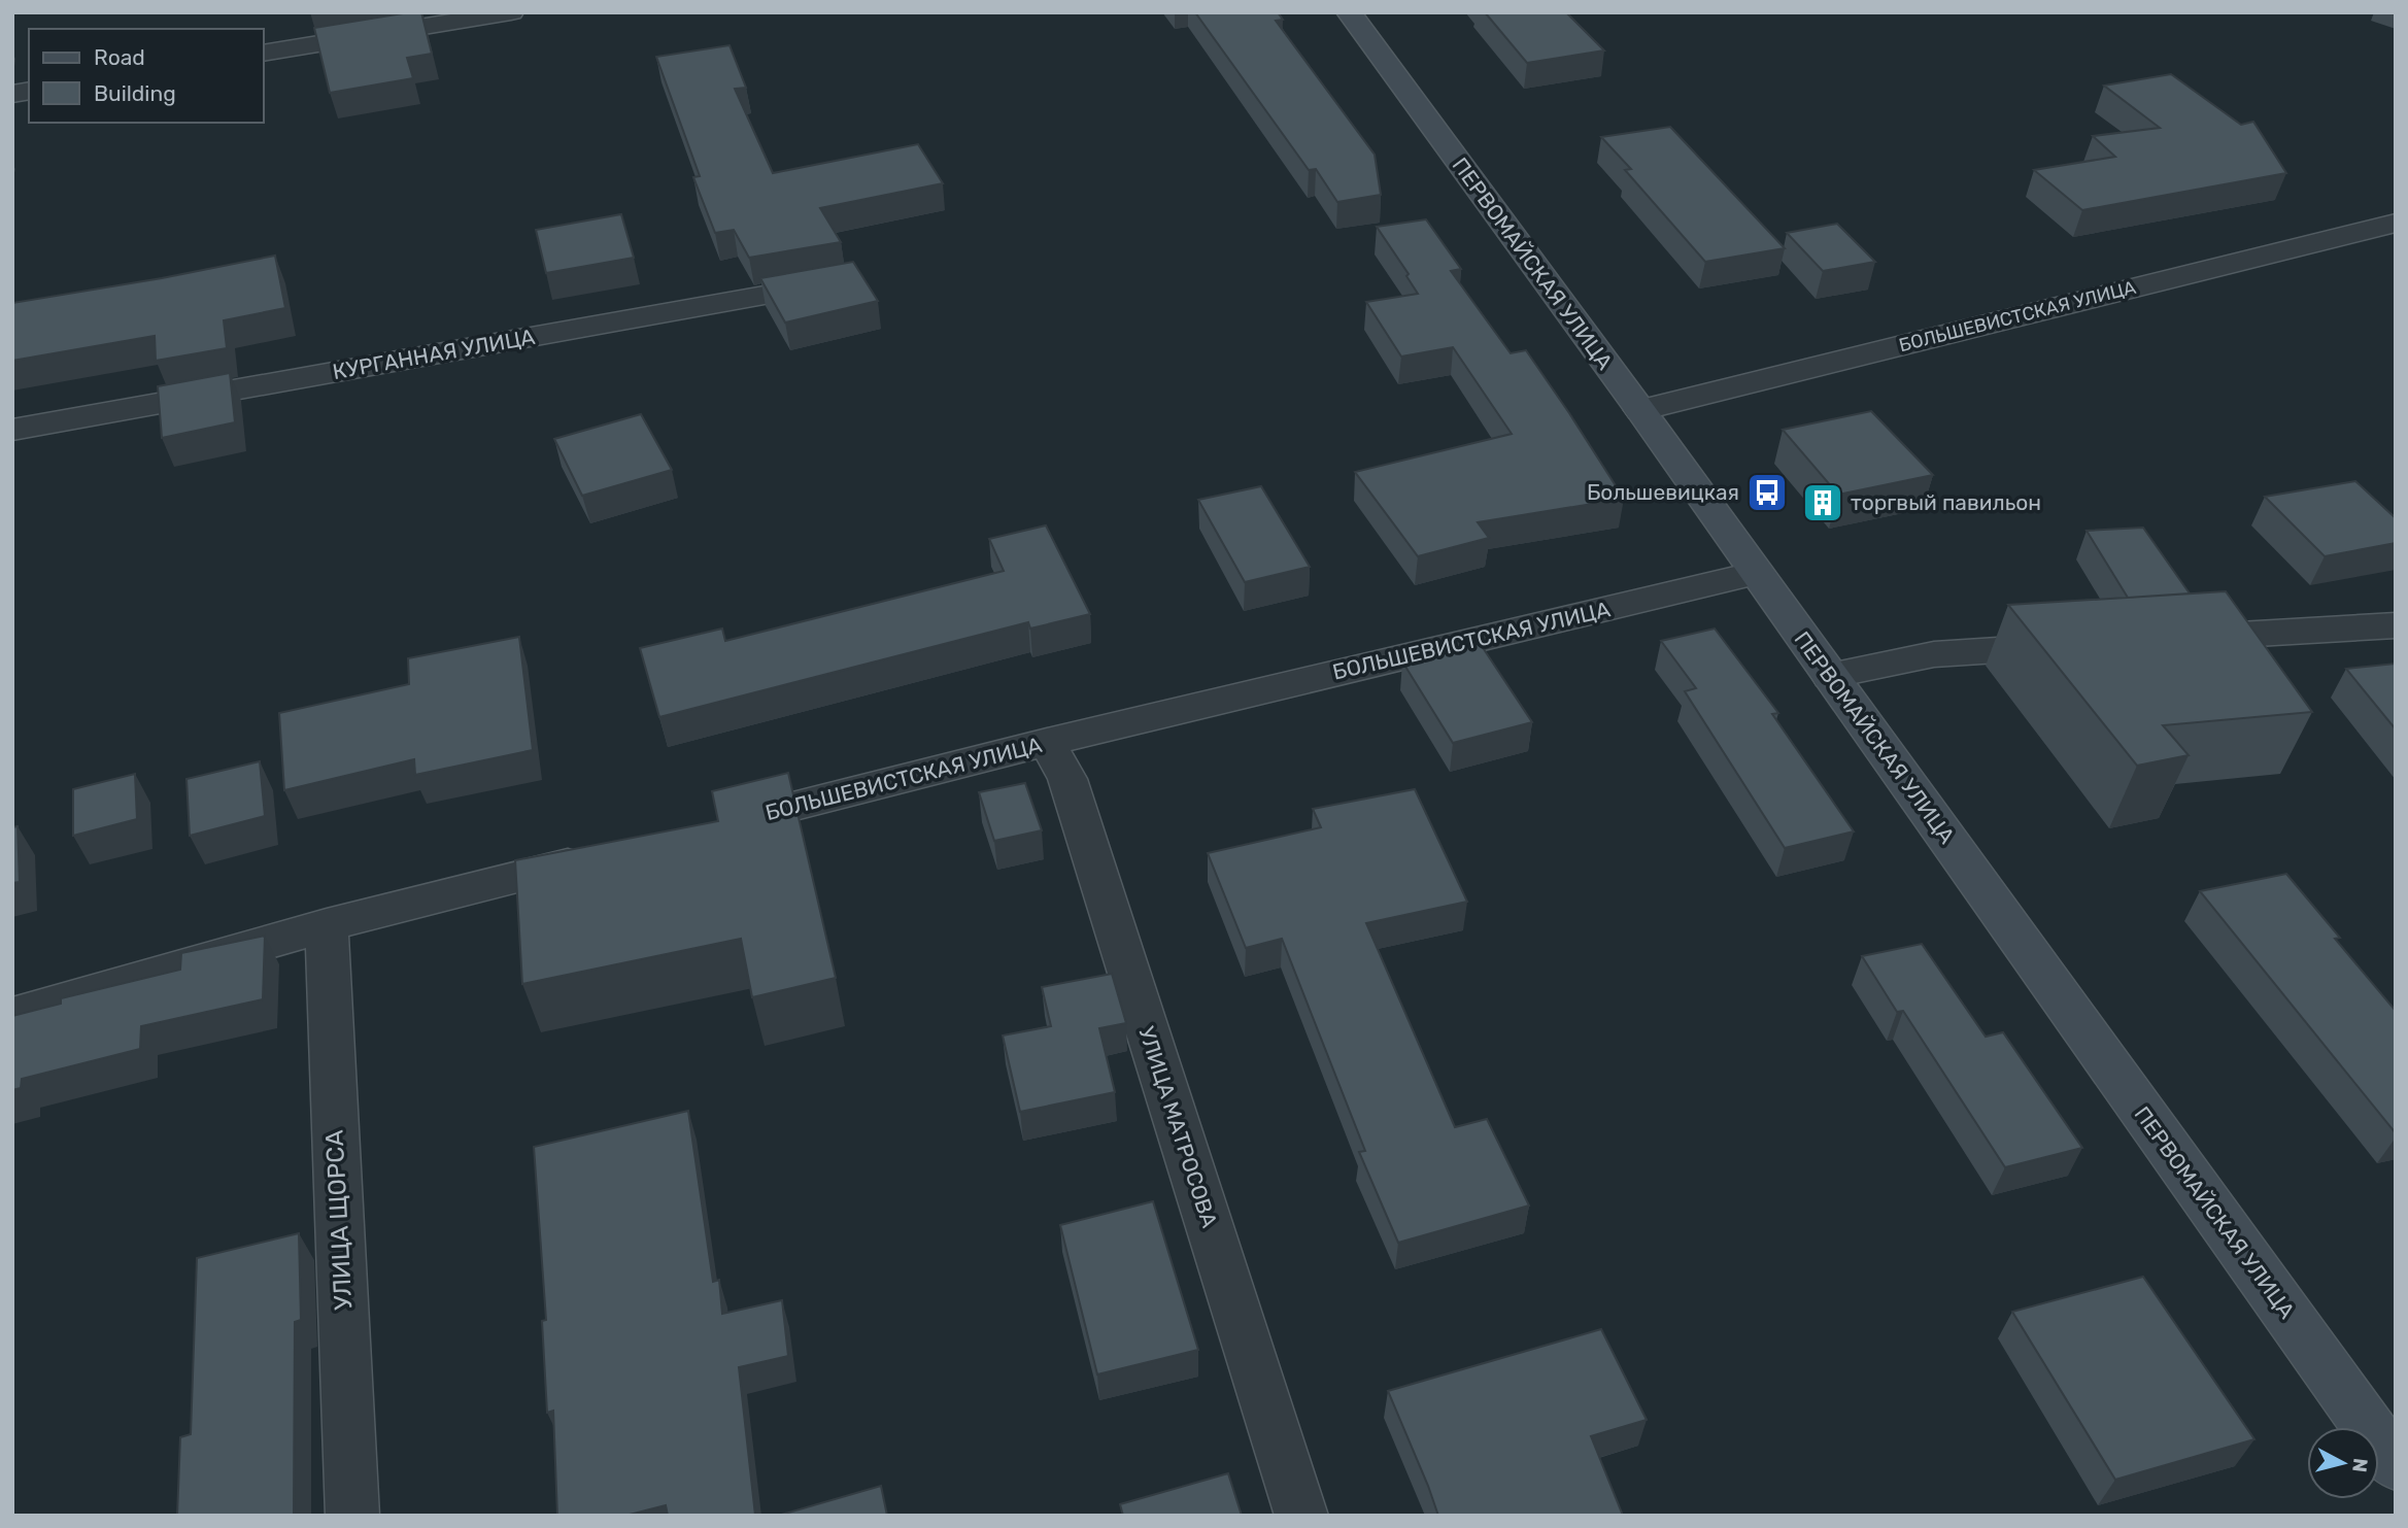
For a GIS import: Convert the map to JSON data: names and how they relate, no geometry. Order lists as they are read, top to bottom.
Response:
{
  "streets": {
    "main road": ["ПЕРВОМАЙСКАЯ УЛИЦА"],
    "street": [
      "БОЛЬШЕВИСТСКАЯ УЛИЦА",
      "КУРГАННАЯ УЛИЦА",
      "УЛИЦА МАТРОСОВА",
      "УЛИЦА ЩОРСА"
    ]
  },
  "crossings": [
    ["ПЕРВОМАЙСКАЯ УЛИЦА", "БОЛЬШЕВИСТСКАЯ УЛИЦА"],
    ["БОЛЬШЕВИСТСКАЯ УЛИЦА", "УЛИЦА МАТРОСОВА"]
  ],
  "places": {
    "bus stop": ["Большевицкая"],
    "building": ["торгвый павильон"]
  },
  "legend": ["Road", "Building"],
  "north": "right"
}
